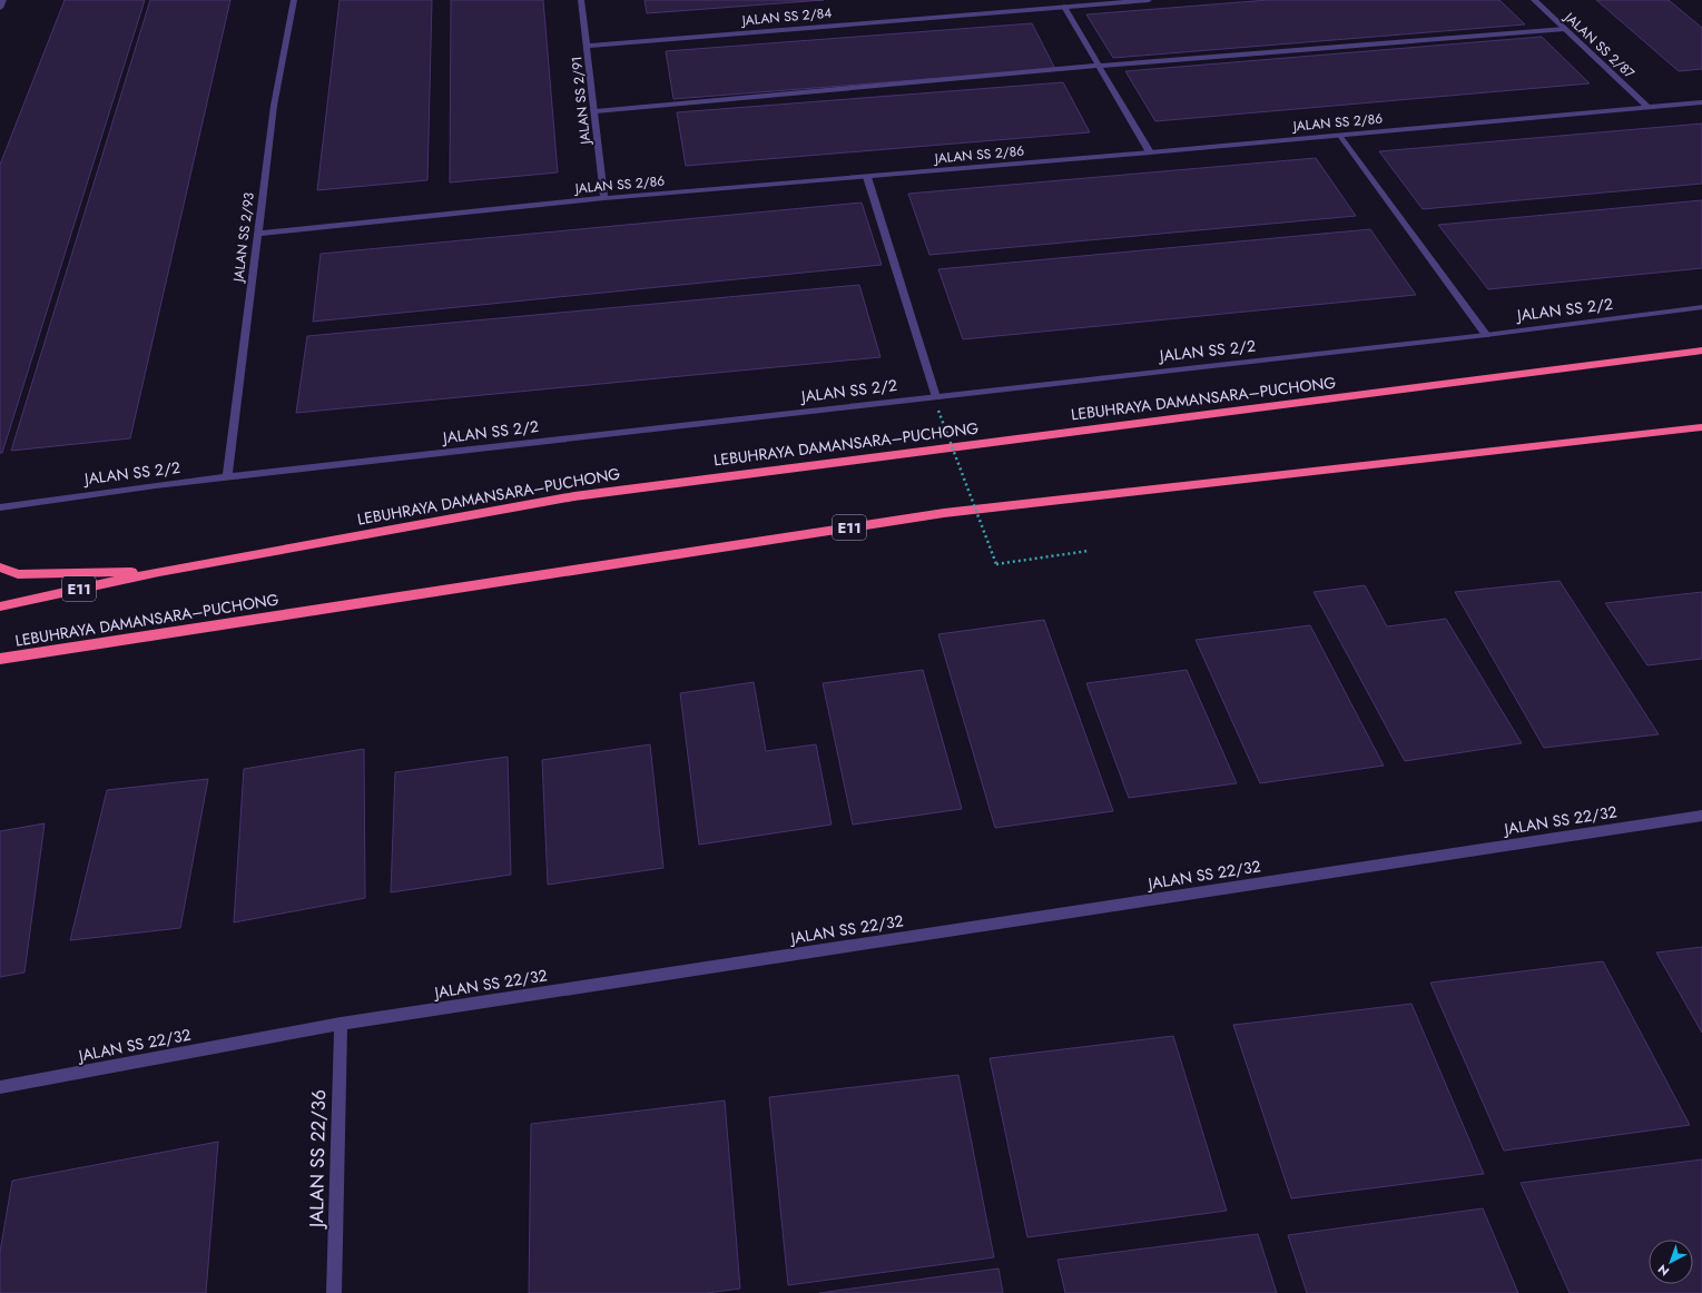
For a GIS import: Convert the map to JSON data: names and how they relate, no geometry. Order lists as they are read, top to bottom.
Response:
{
  "streets": {
    "highway": ["LEBUHRAYA DAMANSARA–PUCHONG", "E11"],
    "street": [
      "JALAN SS 2/84",
      "JALAN SS 2/87",
      "JALAN SS 2/91",
      "JALAN SS 2/86",
      "JALAN SS 2/93",
      "JALAN SS 2/2",
      "JALAN SS 22/32",
      "JALAN SS 22/36"
    ]
  },
  "crossings": [
    ["JALAN SS 2/84", "JALAN SS 2/91"],
    ["JALAN SS 2/87", "JALAN SS 2/86"],
    ["JALAN SS 2/91", "JALAN SS 2/86"],
    ["JALAN SS 2/86", "JALAN SS 2/93"],
    ["JALAN SS 2/93", "JALAN SS 2/2"],
    ["JALAN SS 22/32", "JALAN SS 22/36"]
  ],
  "north": "bottom left"
}
